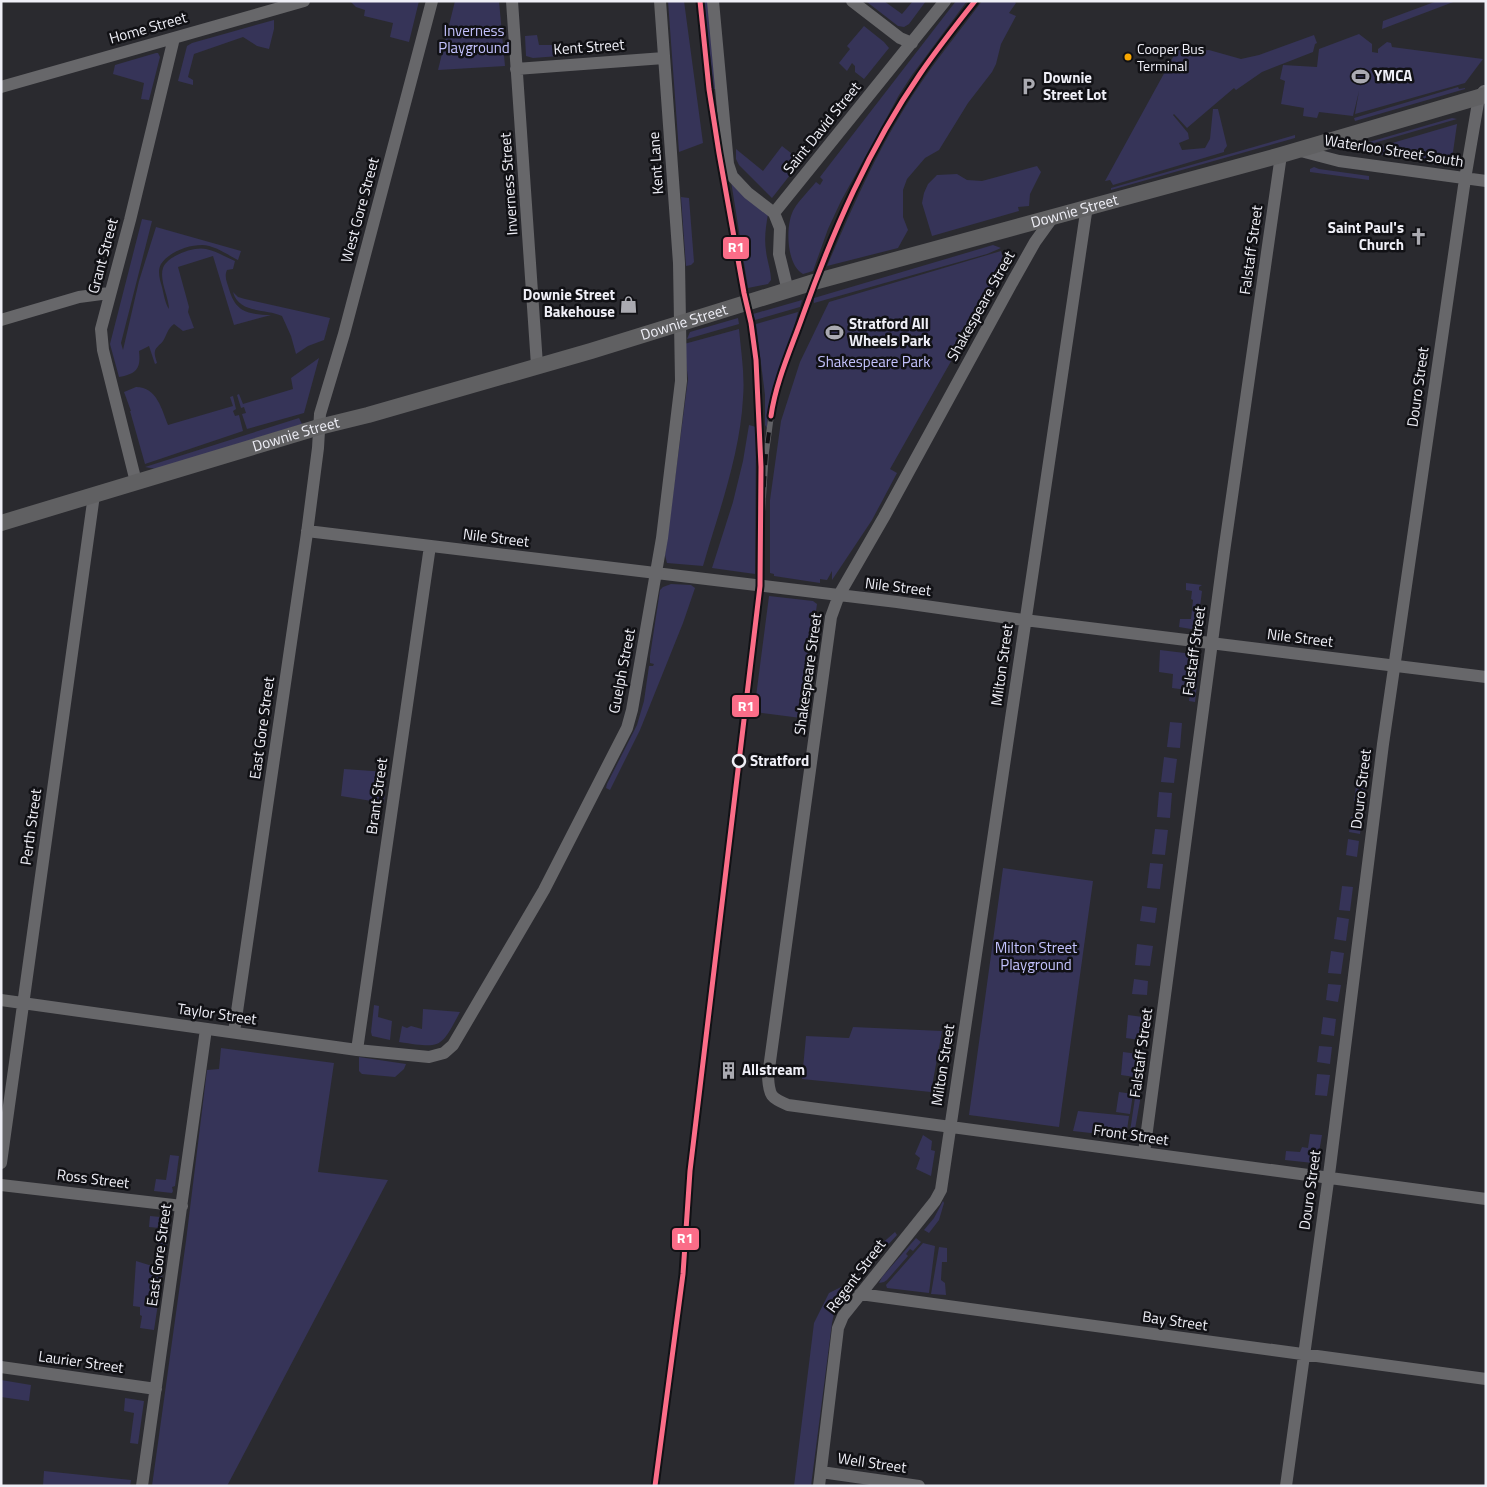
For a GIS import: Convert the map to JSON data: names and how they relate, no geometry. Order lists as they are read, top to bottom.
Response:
{
  "streets": {
    "main road": ["Downie Street"],
    "street": [
      "Home Street",
      "Kent Street",
      "Saint David Street",
      "Waterloo Street South",
      "Kent Lane",
      "Inverness Street",
      "West Gore Street",
      "Falstaff Street",
      "Grant Street",
      "Shakespeare Street",
      "Douro Street",
      "Nile Street",
      "Milton Street",
      "Guelph Street",
      "East Gore Street",
      "Brant Street",
      "Perth Street",
      "Taylor Street",
      "Front Street",
      "Ross Street",
      "Regent Street",
      "Bay Street",
      "Laurier Street",
      "Well Street"
    ]
  },
  "crossings": [
    ["Home Street", "Grant Street"],
    ["Kent Street", "Kent Lane"],
    ["Kent Street", "Inverness Street"],
    ["Waterloo Street South", "Downie Street"],
    ["Waterloo Street South", "Douro Street"],
    ["Kent Lane", "Downie Street"],
    ["Kent Lane", "Guelph Street"],
    ["Inverness Street", "Downie Street"],
    ["West Gore Street", "Downie Street"],
    ["West Gore Street", "East Gore Street"],
    ["Downie Street", "Falstaff Street"],
    ["Downie Street", "Grant Street"],
    ["Downie Street", "Shakespeare Street"],
    ["Downie Street", "Douro Street"],
    ["Downie Street", "Milton Street"],
    ["Downie Street", "Guelph Street"],
    ["Downie Street", "East Gore Street"],
    ["Downie Street", "Perth Street"],
    ["Falstaff Street", "Nile Street"],
    ["Falstaff Street", "Front Street"],
    ["Shakespeare Street", "Nile Street"],
    ["Shakespeare Street", "Front Street"],
    ["Douro Street", "Nile Street"],
    ["Douro Street", "Front Street"],
    ["Douro Street", "Bay Street"],
    ["Nile Street", "Milton Street"],
    ["Nile Street", "Guelph Street"],
    ["Nile Street", "East Gore Street"],
    ["Nile Street", "Brant Street"],
    ["Milton Street", "Front Street"],
    ["Milton Street", "Regent Street"],
    ["Guelph Street", "Taylor Street"],
    ["East Gore Street", "Taylor Street"],
    ["East Gore Street", "Ross Street"],
    ["East Gore Street", "Laurier Street"],
    ["Brant Street", "Taylor Street"],
    ["Perth Street", "Taylor Street"],
    ["Front Street", "Regent Street"],
    ["Regent Street", "Bay Street"],
    ["Regent Street", "Well Street"]
  ],
  "parks": ["Inverness Playground", "Shakespeare Park", "Milton Street Playground"],
  "places": {
    "other": ["Cooper Bus Terminal", "Stratford"],
    "sports": ["YMCA", "Stratford All Wheels Park"],
    "parking": ["Downie Street Lot"],
    "church": ["Saint Paul's Church"],
    "shop": ["Downie Street Bakehouse"],
    "building": ["Allstream"]
  },
  "lines": ["transit line R1"]
}
